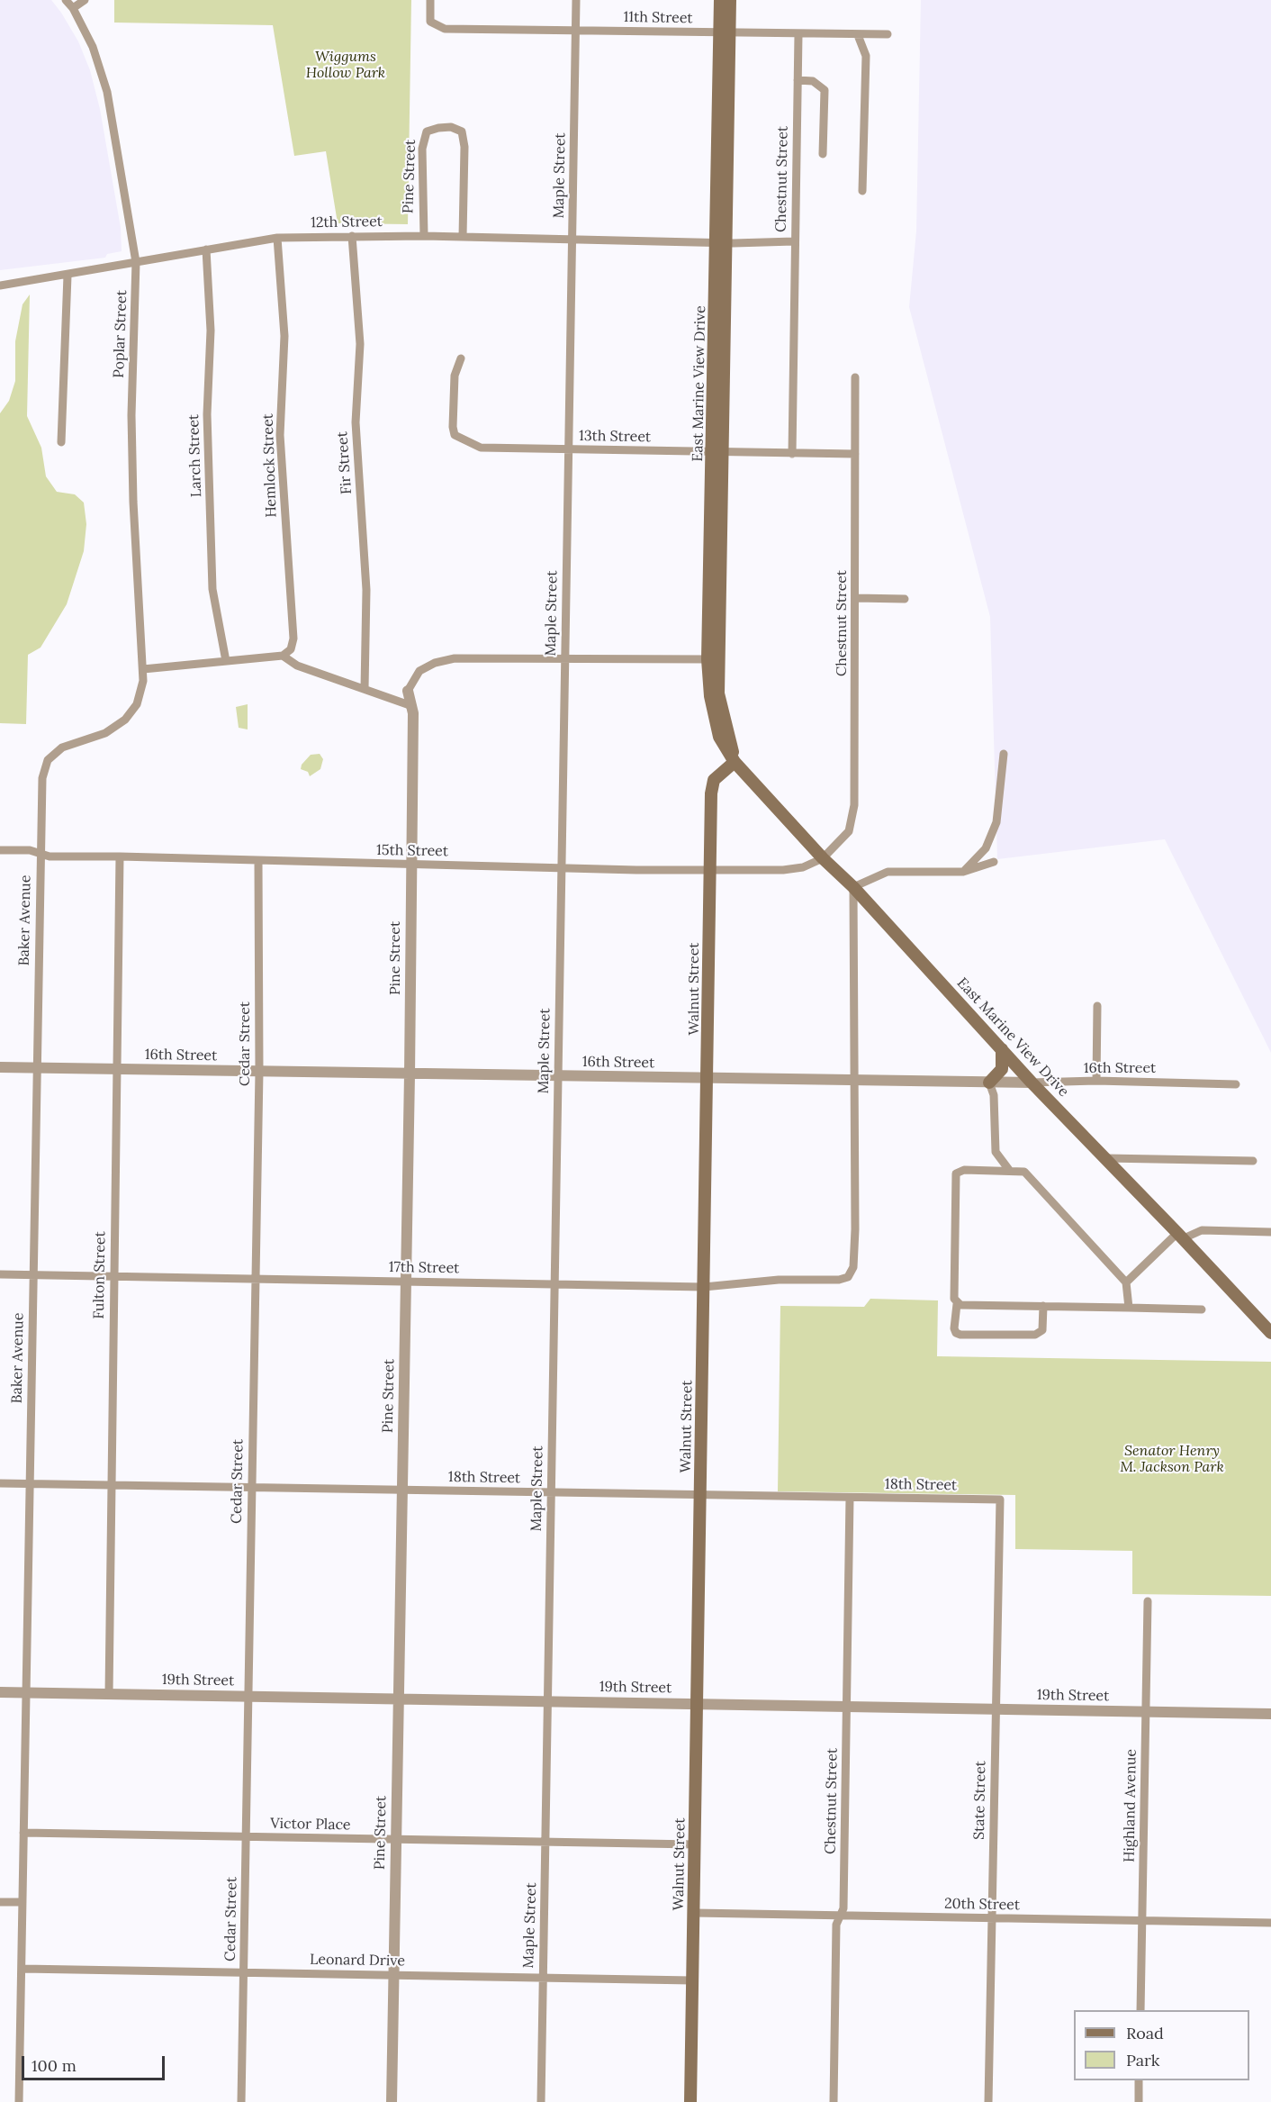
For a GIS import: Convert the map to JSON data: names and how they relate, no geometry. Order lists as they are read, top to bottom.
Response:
{
  "streets": {
    "main road": ["East Marine View Drive", "Walnut Street"],
    "street": [
      "11th Street",
      "Maple Street",
      "Pine Street",
      "Chestnut Street",
      "12th Street",
      "Poplar Street",
      "13th Street",
      "Larch Street",
      "Fir Street",
      "Hemlock Street",
      "15th Street",
      "Baker Avenue",
      "Cedar Street",
      "16th Street",
      "17th Street",
      "Fulton Street",
      "18th Street",
      "19th Street",
      "State Street",
      "Highland Avenue",
      "Victor Place",
      "20th Street",
      "Leonard Drive"
    ]
  },
  "crossings": [
    ["11th Street", "Maple Street"],
    ["11th Street", "Chestnut Street"],
    ["11th Street", "East Marine View Drive"],
    ["Maple Street", "12th Street"],
    ["Maple Street", "13th Street"],
    ["Maple Street", "15th Street"],
    ["Maple Street", "16th Street"],
    ["Maple Street", "17th Street"],
    ["Maple Street", "18th Street"],
    ["Maple Street", "19th Street"],
    ["Maple Street", "Victor Place"],
    ["Maple Street", "Leonard Drive"],
    ["Pine Street", "12th Street"],
    ["Pine Street", "15th Street"],
    ["Pine Street", "16th Street"],
    ["Pine Street", "17th Street"],
    ["Pine Street", "18th Street"],
    ["Pine Street", "19th Street"],
    ["Pine Street", "Victor Place"],
    ["Pine Street", "Leonard Drive"],
    ["Chestnut Street", "12th Street"],
    ["Chestnut Street", "East Marine View Drive"],
    ["Chestnut Street", "13th Street"],
    ["Chestnut Street", "15th Street"],
    ["Chestnut Street", "18th Street"],
    ["Chestnut Street", "19th Street"],
    ["Chestnut Street", "20th Street"],
    ["12th Street", "Poplar Street"],
    ["12th Street", "East Marine View Drive"],
    ["12th Street", "Larch Street"],
    ["12th Street", "Fir Street"],
    ["12th Street", "Hemlock Street"],
    ["Poplar Street", "Baker Avenue"],
    ["East Marine View Drive", "13th Street"],
    ["East Marine View Drive", "15th Street"],
    ["East Marine View Drive", "Walnut Street"],
    ["East Marine View Drive", "16th Street"],
    ["15th Street", "Baker Avenue"],
    ["15th Street", "Walnut Street"],
    ["15th Street", "Cedar Street"],
    ["15th Street", "Fulton Street"],
    ["Baker Avenue", "16th Street"],
    ["Baker Avenue", "17th Street"],
    ["Baker Avenue", "18th Street"],
    ["Baker Avenue", "19th Street"],
    ["Baker Avenue", "Victor Place"],
    ["Baker Avenue", "Leonard Drive"],
    ["Walnut Street", "16th Street"],
    ["Walnut Street", "17th Street"],
    ["Walnut Street", "18th Street"],
    ["Walnut Street", "19th Street"],
    ["Walnut Street", "Victor Place"],
    ["Walnut Street", "20th Street"],
    ["Walnut Street", "Leonard Drive"],
    ["Cedar Street", "16th Street"],
    ["Cedar Street", "17th Street"],
    ["Cedar Street", "18th Street"],
    ["Cedar Street", "19th Street"],
    ["Cedar Street", "Victor Place"],
    ["Cedar Street", "Leonard Drive"],
    ["16th Street", "17th Street"],
    ["16th Street", "Fulton Street"],
    ["17th Street", "Fulton Street"],
    ["Fulton Street", "18th Street"],
    ["Fulton Street", "19th Street"],
    ["18th Street", "State Street"],
    ["19th Street", "State Street"],
    ["19th Street", "Highland Avenue"],
    ["State Street", "20th Street"],
    ["Highland Avenue", "20th Street"]
  ],
  "parks": ["Wiggums Hollow Park", "Senator Henry M. Jackson Park"],
  "legend": ["Road", "Park"],
  "scale_bar": "100 m"
}
